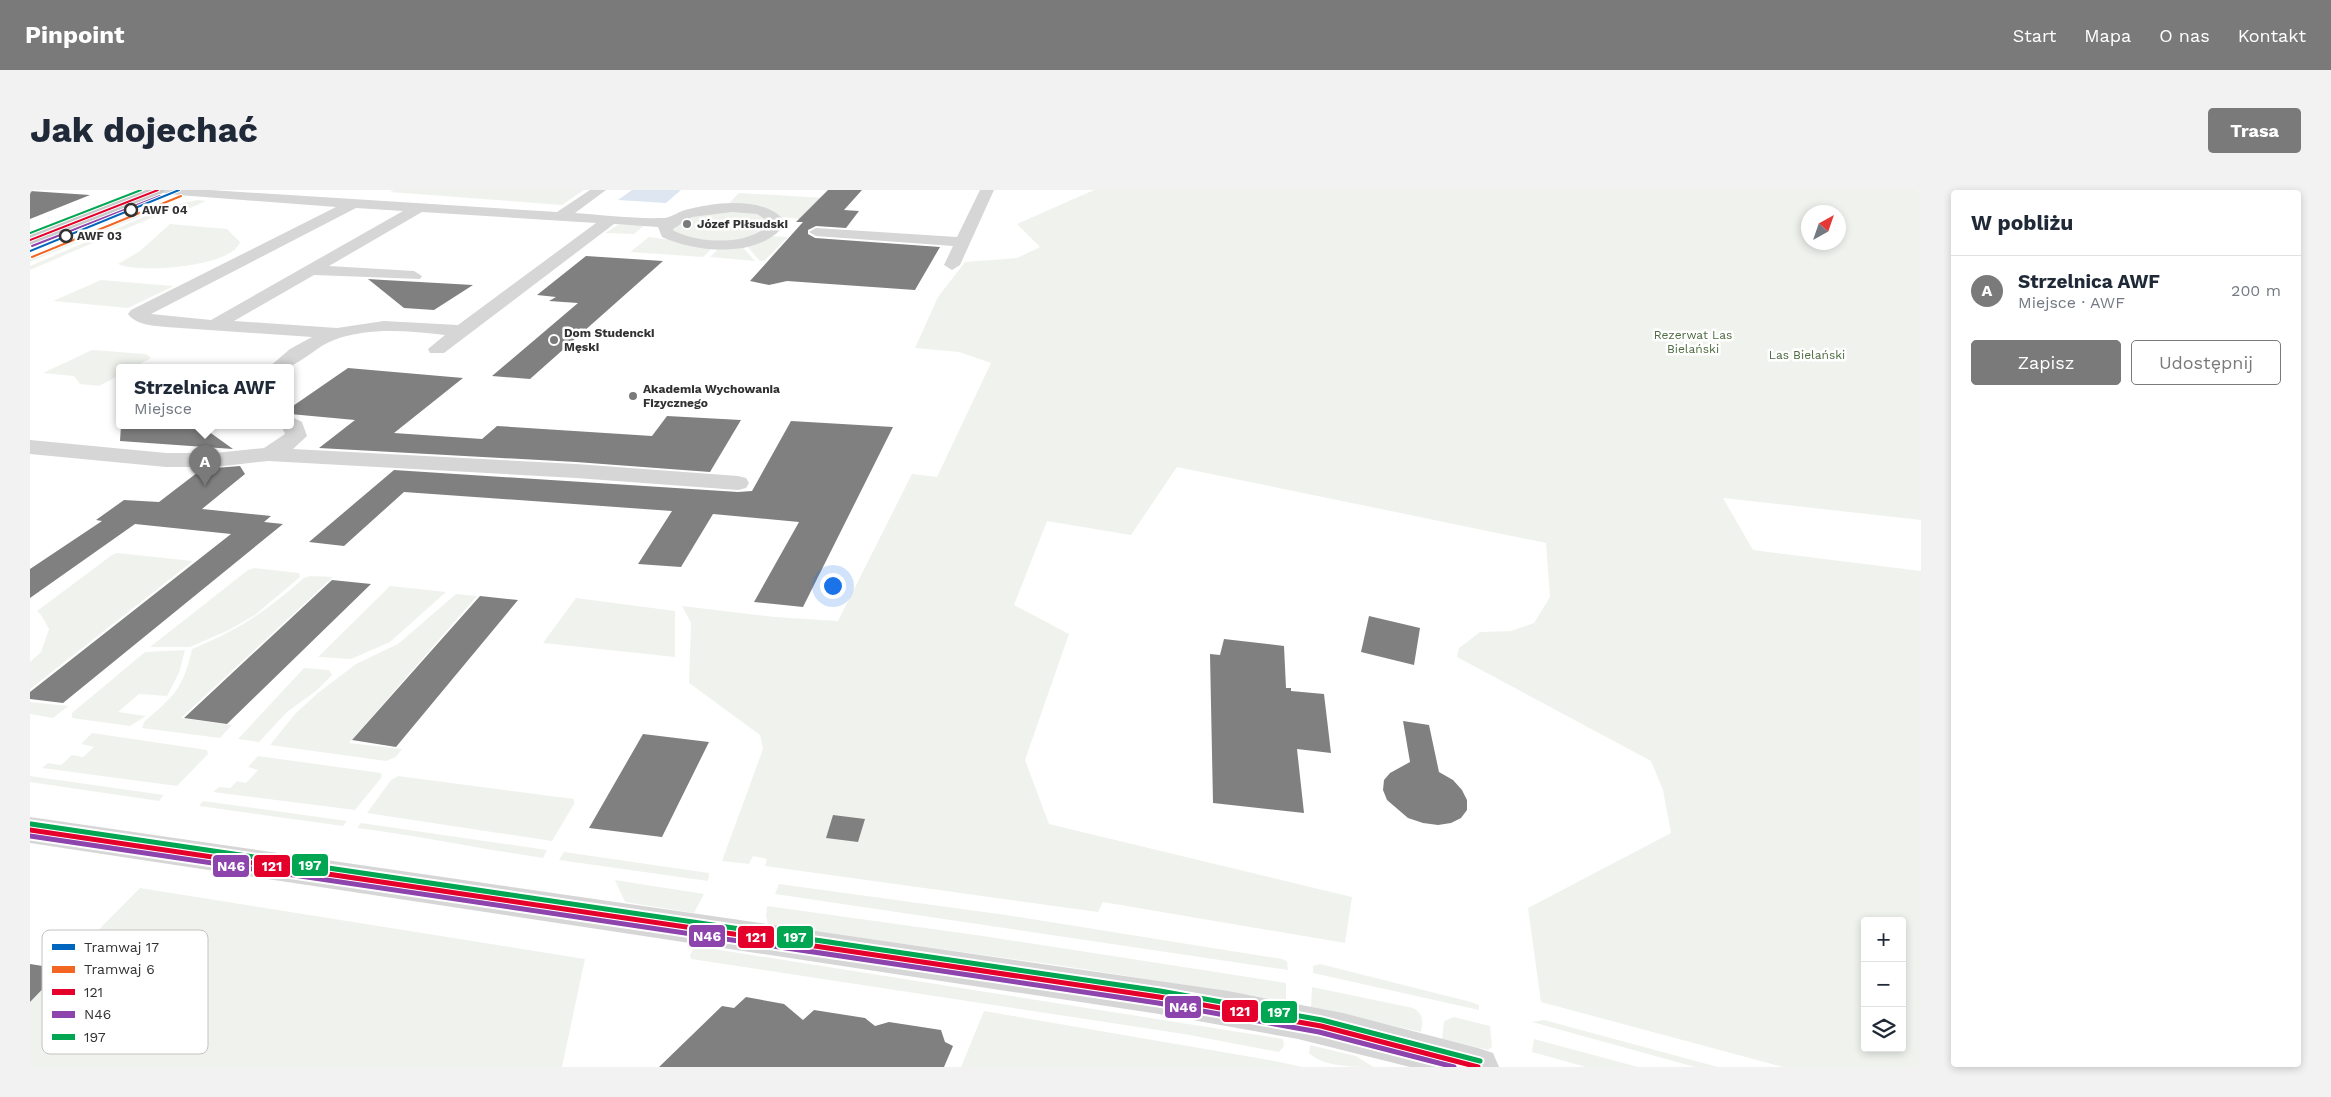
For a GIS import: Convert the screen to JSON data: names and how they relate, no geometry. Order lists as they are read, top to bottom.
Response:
{
  "parks": ["Rezerwat Las Bielański", "Las Bielański"],
  "places": [
    "AWF 04",
    "Józef Piłsudski",
    "AWF 03",
    "Dom Studencki Męski",
    "Akademia Wychowania Fizycznego"
  ],
  "lines": [
    "tram line 17",
    "transit line 121",
    "transit line 197",
    "tram line 6",
    "transit line N46"
  ],
  "legend": [
    "Tramwaj 17",
    "Tramwaj 6",
    "121",
    "N46",
    "197"
  ],
  "north": "top right",
  "page": {
    "header": "Pinpoint",
    "nav": [
      "Start",
      "Mapa",
      "O nas",
      "Kontakt"
    ],
    "buttons": [
      "Trasa",
      ["Zapisz", "Udostępnij"]
    ],
    "title": "Jak dojechać",
    "heading": "W pobliżu",
    "list": [
      {
        "mark": "A",
        "name": "Strzelnica AWF",
        "note": "Miejsce · AWF",
        "value": "200 m"
      }
    ],
    "popup": ["Strzelnica AWF", "Miejsce"],
    "pins": "A",
    "map_buttons": ["+", "−"]
  }
}
